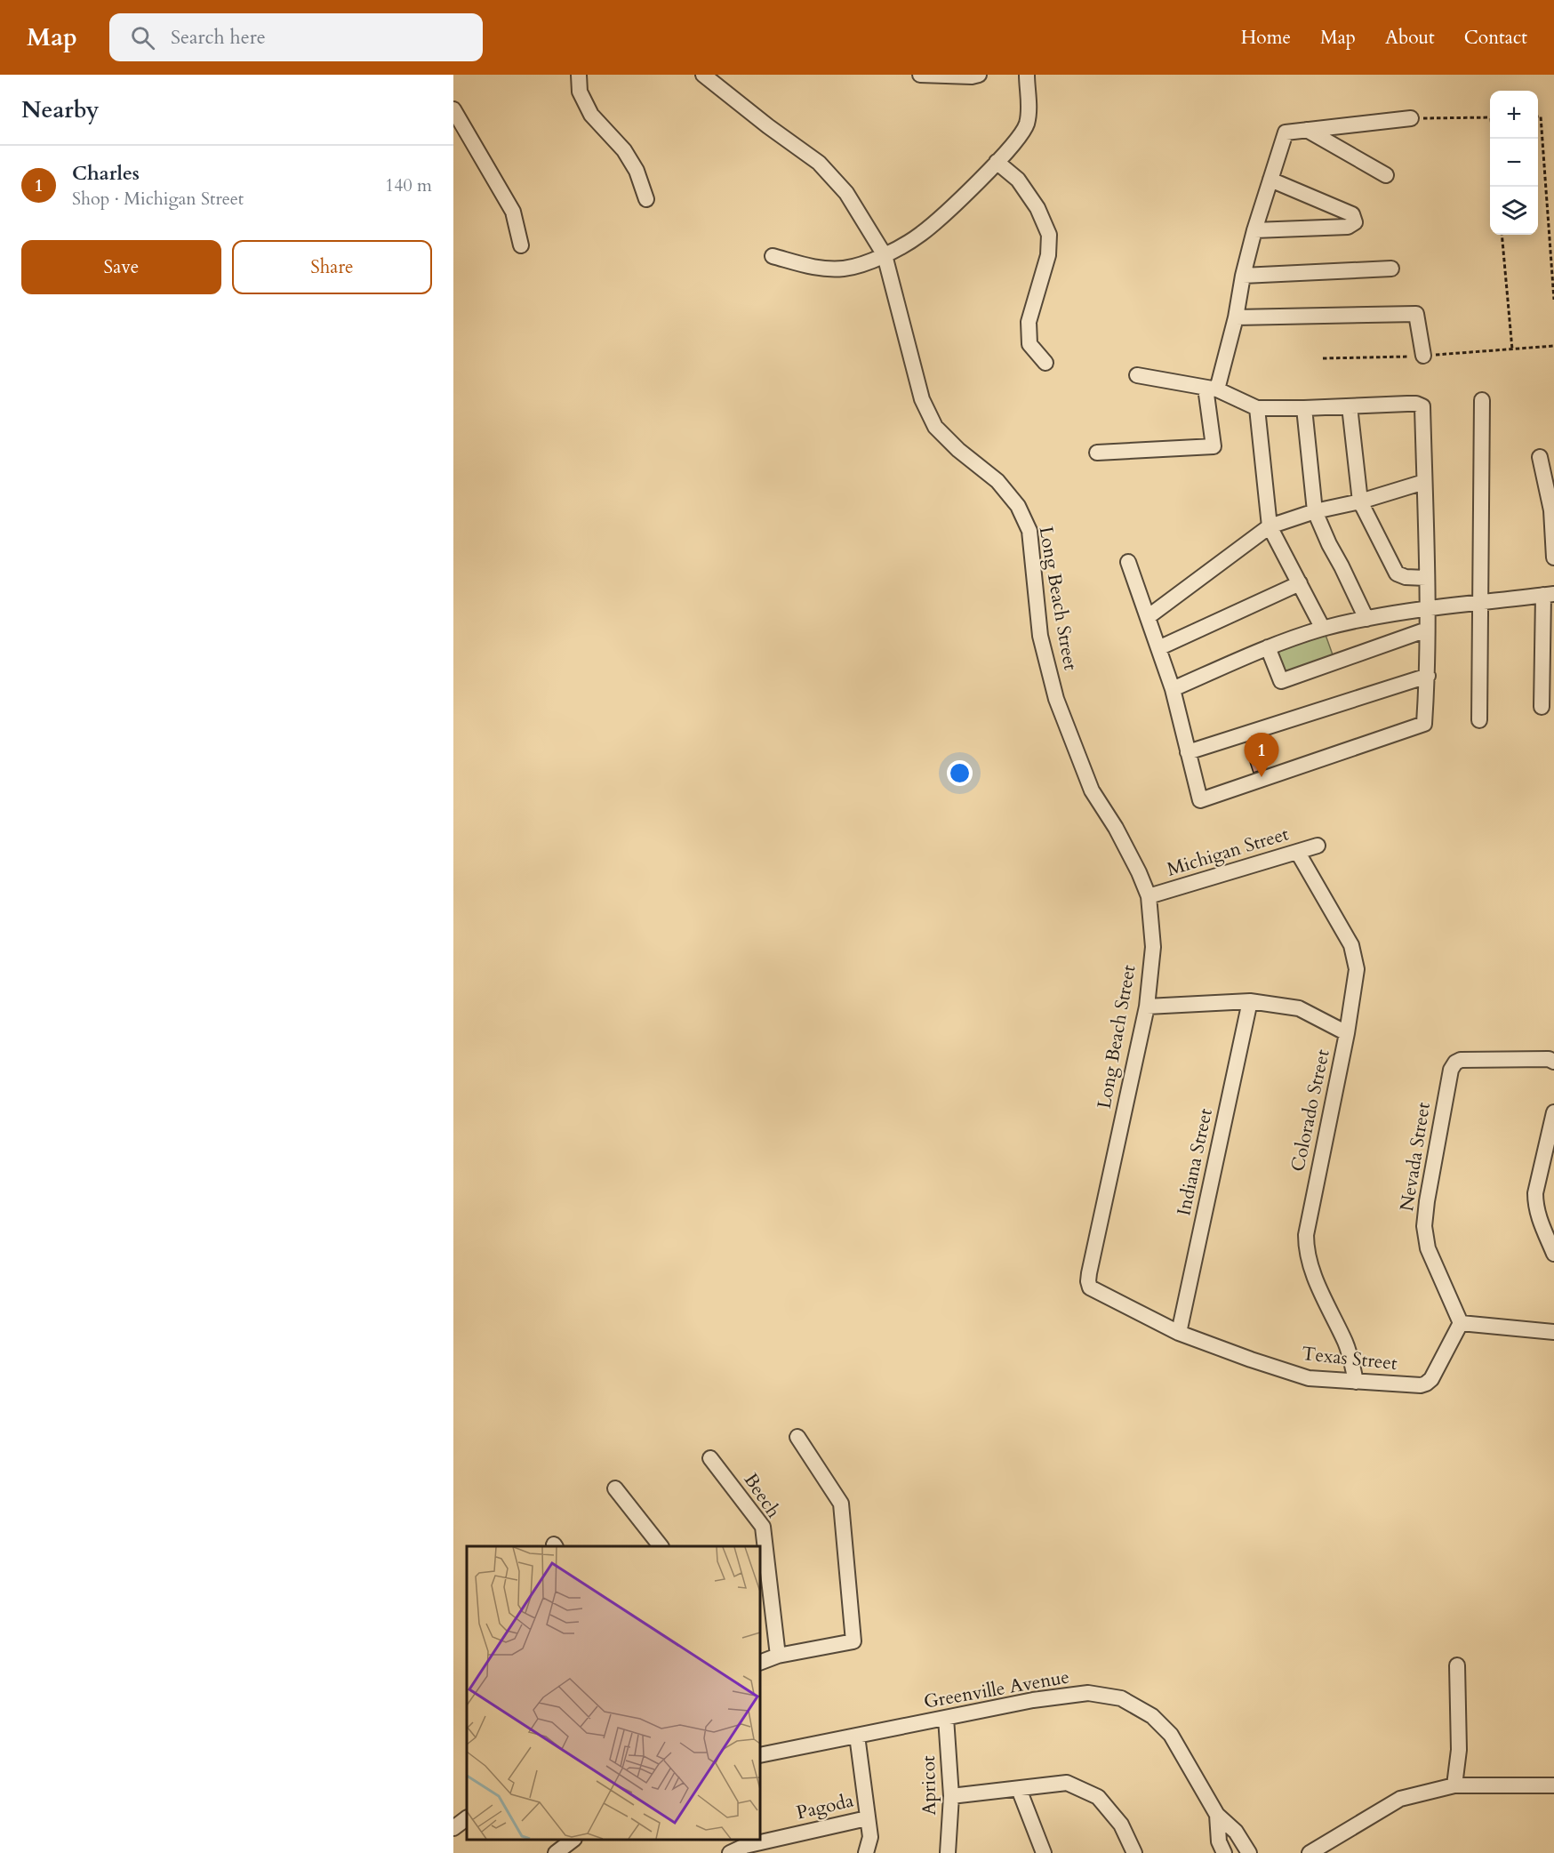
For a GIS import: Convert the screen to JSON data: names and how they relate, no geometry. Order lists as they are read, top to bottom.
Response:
{
  "streets": {
    "street": [
      "Long Beach Street",
      "Michigan Street",
      "Colorado Street",
      "Nevada Street",
      "Indiana Street",
      "Texas Street",
      "Beech",
      "Greenville Avenue",
      "Apricot",
      "Pagoda"
    ]
  },
  "crossings": [
    ["Long Beach Street", "Michigan Street"],
    ["Long Beach Street", "Texas Street"],
    ["Michigan Street", "Colorado Street"],
    ["Colorado Street", "Texas Street"],
    ["Nevada Street", "Texas Street"],
    ["Indiana Street", "Texas Street"],
    ["Greenville Avenue", "Apricot"]
  ],
  "page": {
    "header": "Map",
    "search": "Search here",
    "nav": [
      "Home",
      "Map",
      "About",
      "Contact"
    ],
    "heading": "Nearby",
    "map_buttons": ["+", "−"],
    "list": [
      {
        "mark": "1",
        "name": "Charles",
        "note": "Shop · Michigan Street",
        "value": "140 m"
      }
    ],
    "buttons": ["Save", "Share"],
    "pins": "1"
  }
}
